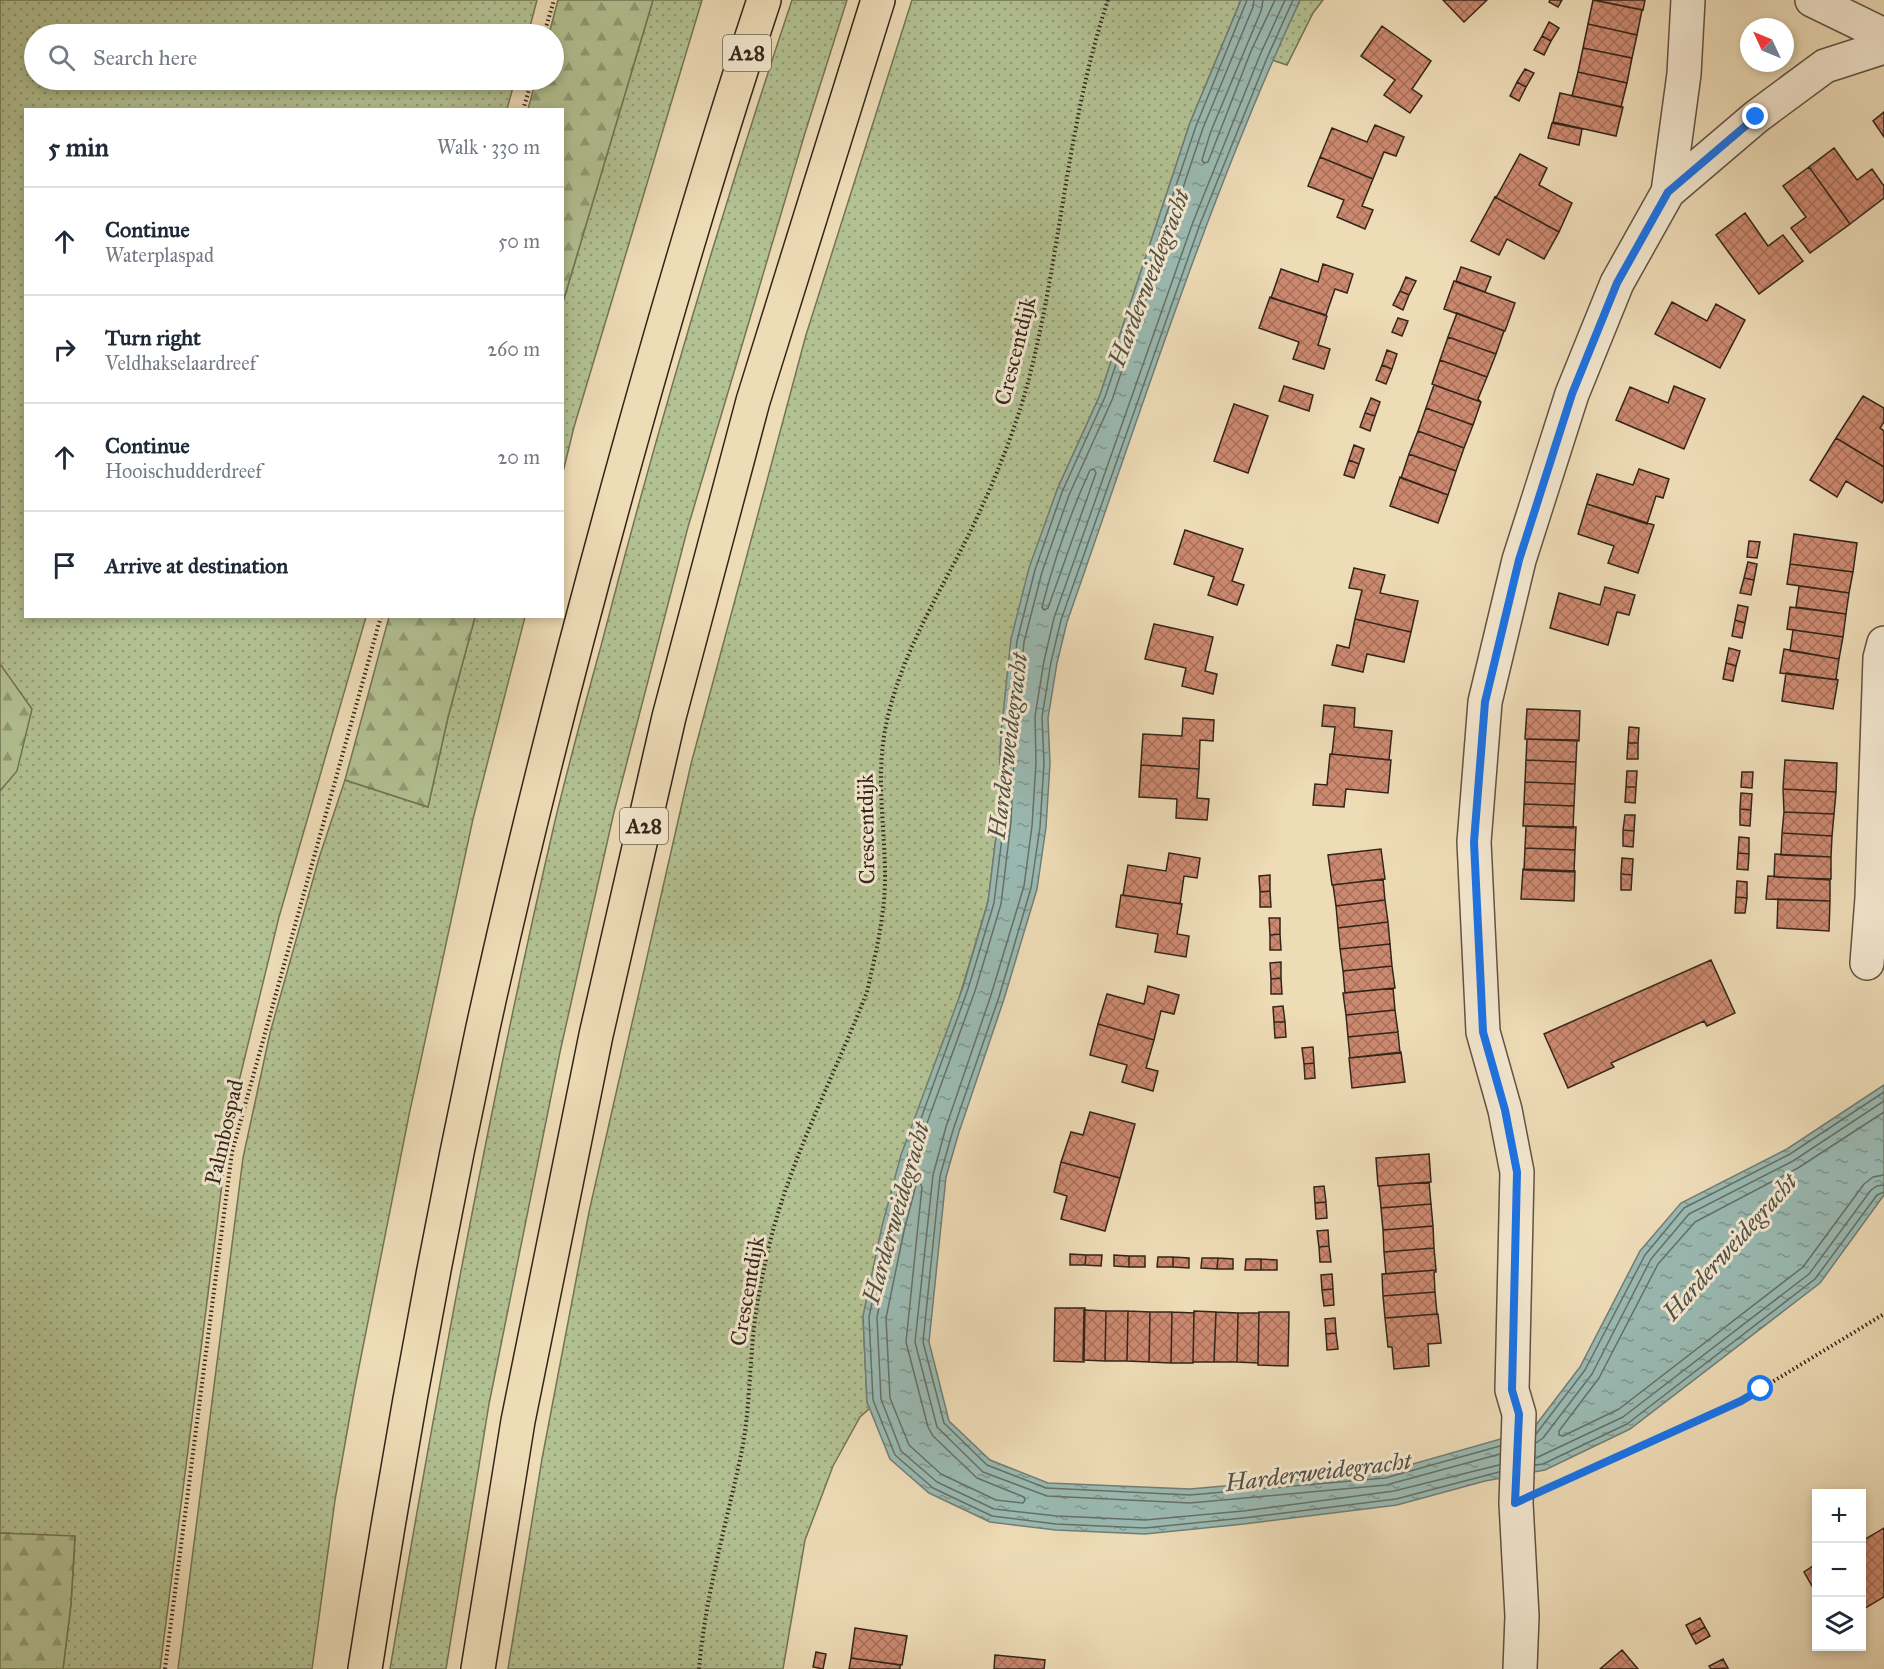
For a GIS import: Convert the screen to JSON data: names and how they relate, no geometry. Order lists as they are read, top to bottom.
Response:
{
  "streets": {
    "highway": ["A28"],
    "path": ["Crescentdijk", "Palmbospad"]
  },
  "water": ["Harderweidegracht"],
  "north": "top left",
  "page": {
    "search": "Search here",
    "heading": ["5 min", "Walk · 330 m"],
    "list": [
      ["Continue", "Waterplaspad", "50 m"],
      ["Turn right", "Veldhakselaardreef", "260 m"],
      ["Continue", "Hooischudderdreef", "20 m"],
      "Arrive at destination"
    ],
    "map_buttons": ["+", "−"]
  }
}
